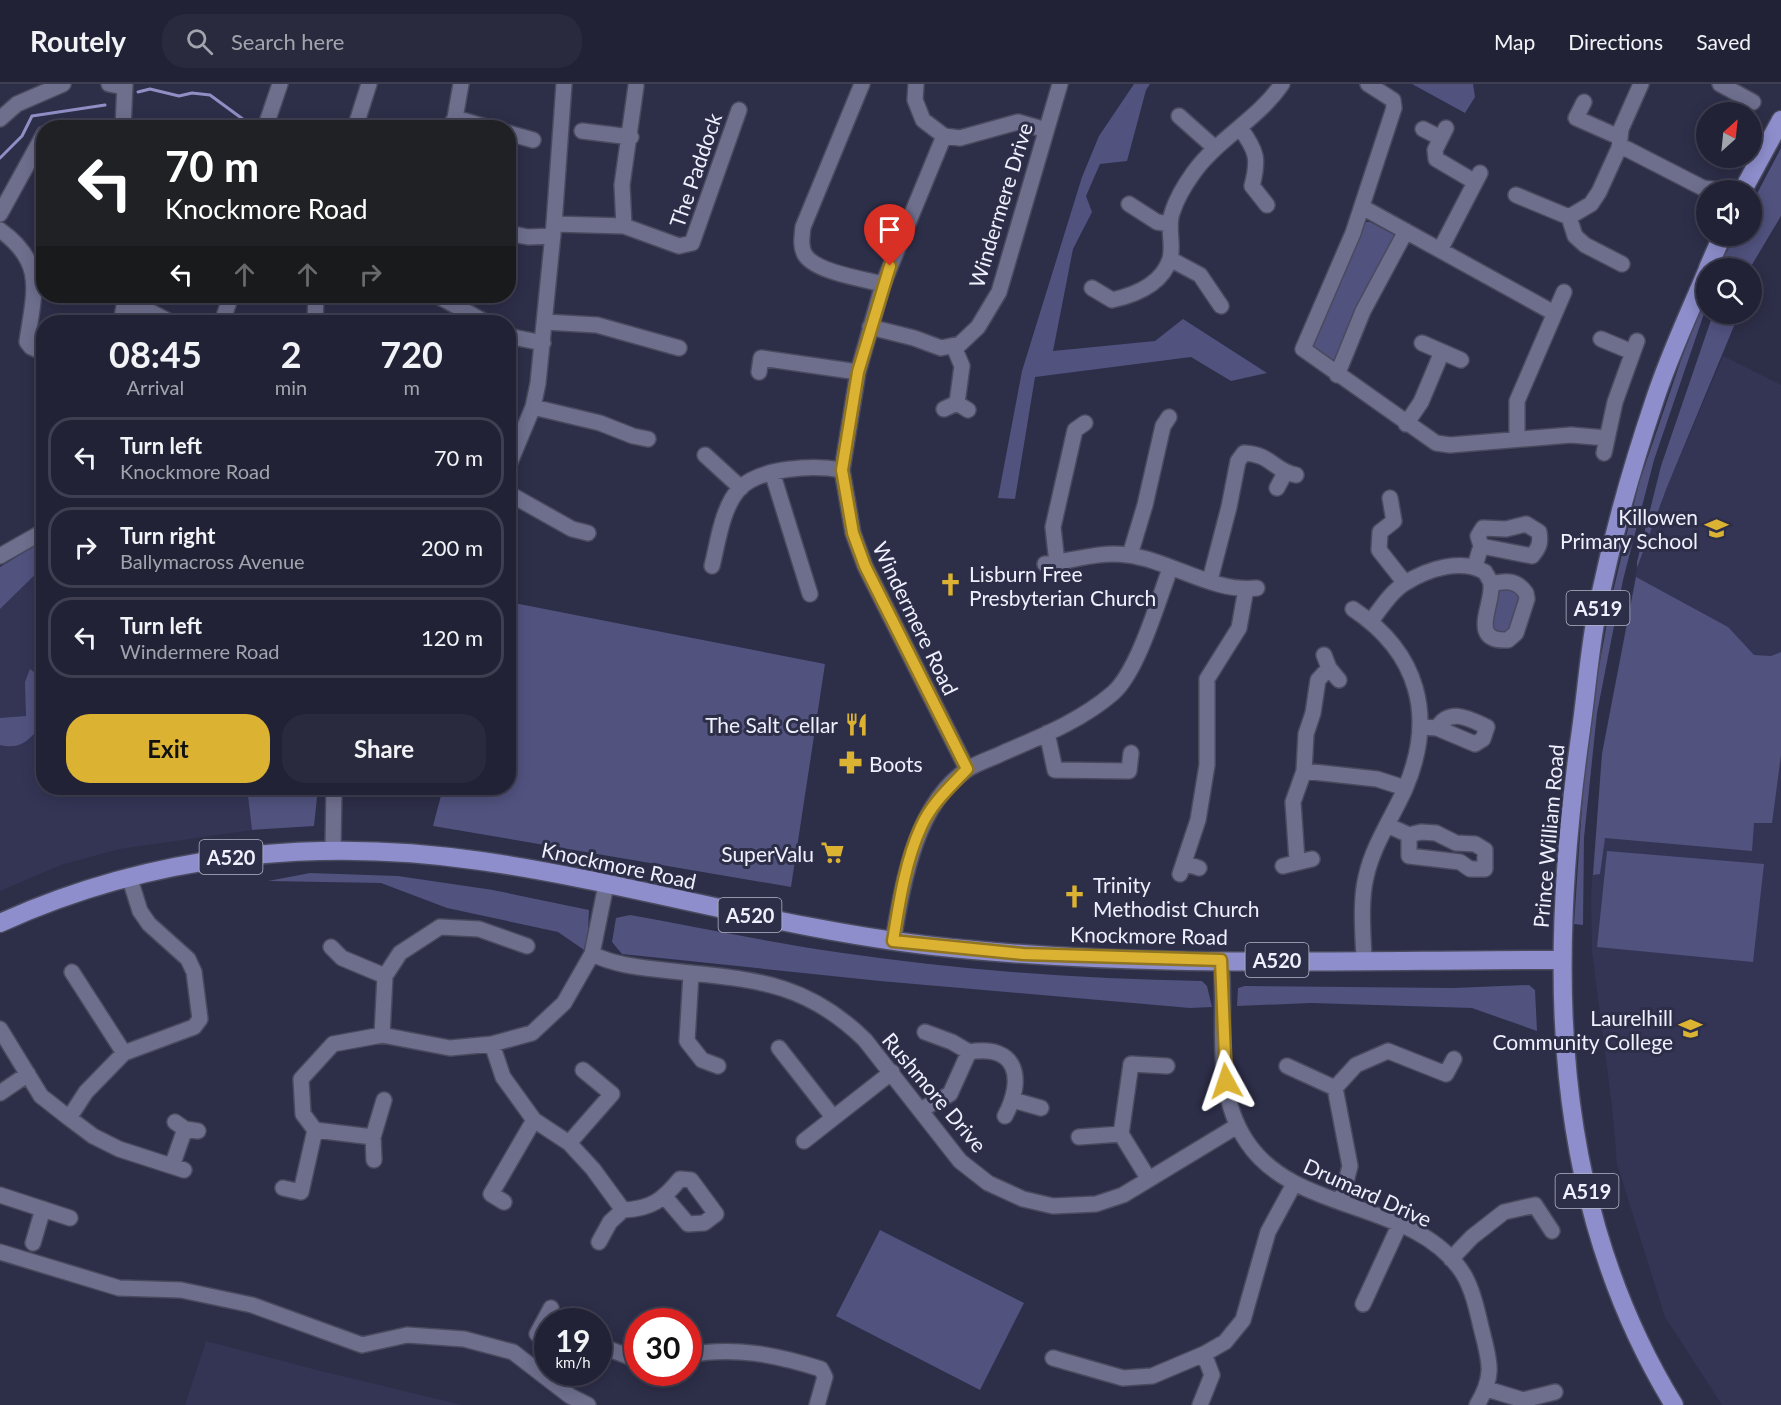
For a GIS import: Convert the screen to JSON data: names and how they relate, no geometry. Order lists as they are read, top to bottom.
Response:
{
  "streets": {
    "main road": [
      "A519",
      "Prince William Road",
      "A520",
      "Knockmore Road"
    ],
    "street": [
      "The Paddock",
      "Windermere Drive",
      "Windermere Road",
      "Rushmore Drive",
      "Drumard Drive"
    ]
  },
  "crossings": [
    ["Prince William Road", "Knockmore Road"],
    ["Knockmore Road", "Drumard Drive"],
    ["Rushmore Drive", "Drumard Drive"]
  ],
  "places": {
    "school or university": ["Killowen Primary School", "Laurelhill Community College"],
    "church": ["Lisburn Free Presbyterian Church", "Trinity Methodist Church"],
    "restaurant": ["The Salt Cellar"],
    "pharmacy": ["Boots"],
    "supermarket": ["SuperValu"]
  },
  "north": "top right",
  "page": {
    "header": "Routely",
    "search": "Search here",
    "nav": ["Map", "Directions", "Saved"],
    "turn": ["70 m", "Knockmore Road"],
    "eta": [
      "08:45",
      "Arrival",
      "2",
      "min",
      "720",
      "m"
    ],
    "list": [
      {
        "name": "Turn left",
        "note": "Knockmore Road",
        "value": "70 m"
      },
      {
        "name": "Turn right",
        "note": "Ballymacross Avenue",
        "value": "200 m"
      },
      {
        "name": "Turn left",
        "note": "Windermere Road",
        "value": "120 m"
      }
    ],
    "buttons": ["Exit", "Share"],
    "speed": "19 km/h",
    "limit": "30"
  }
}
